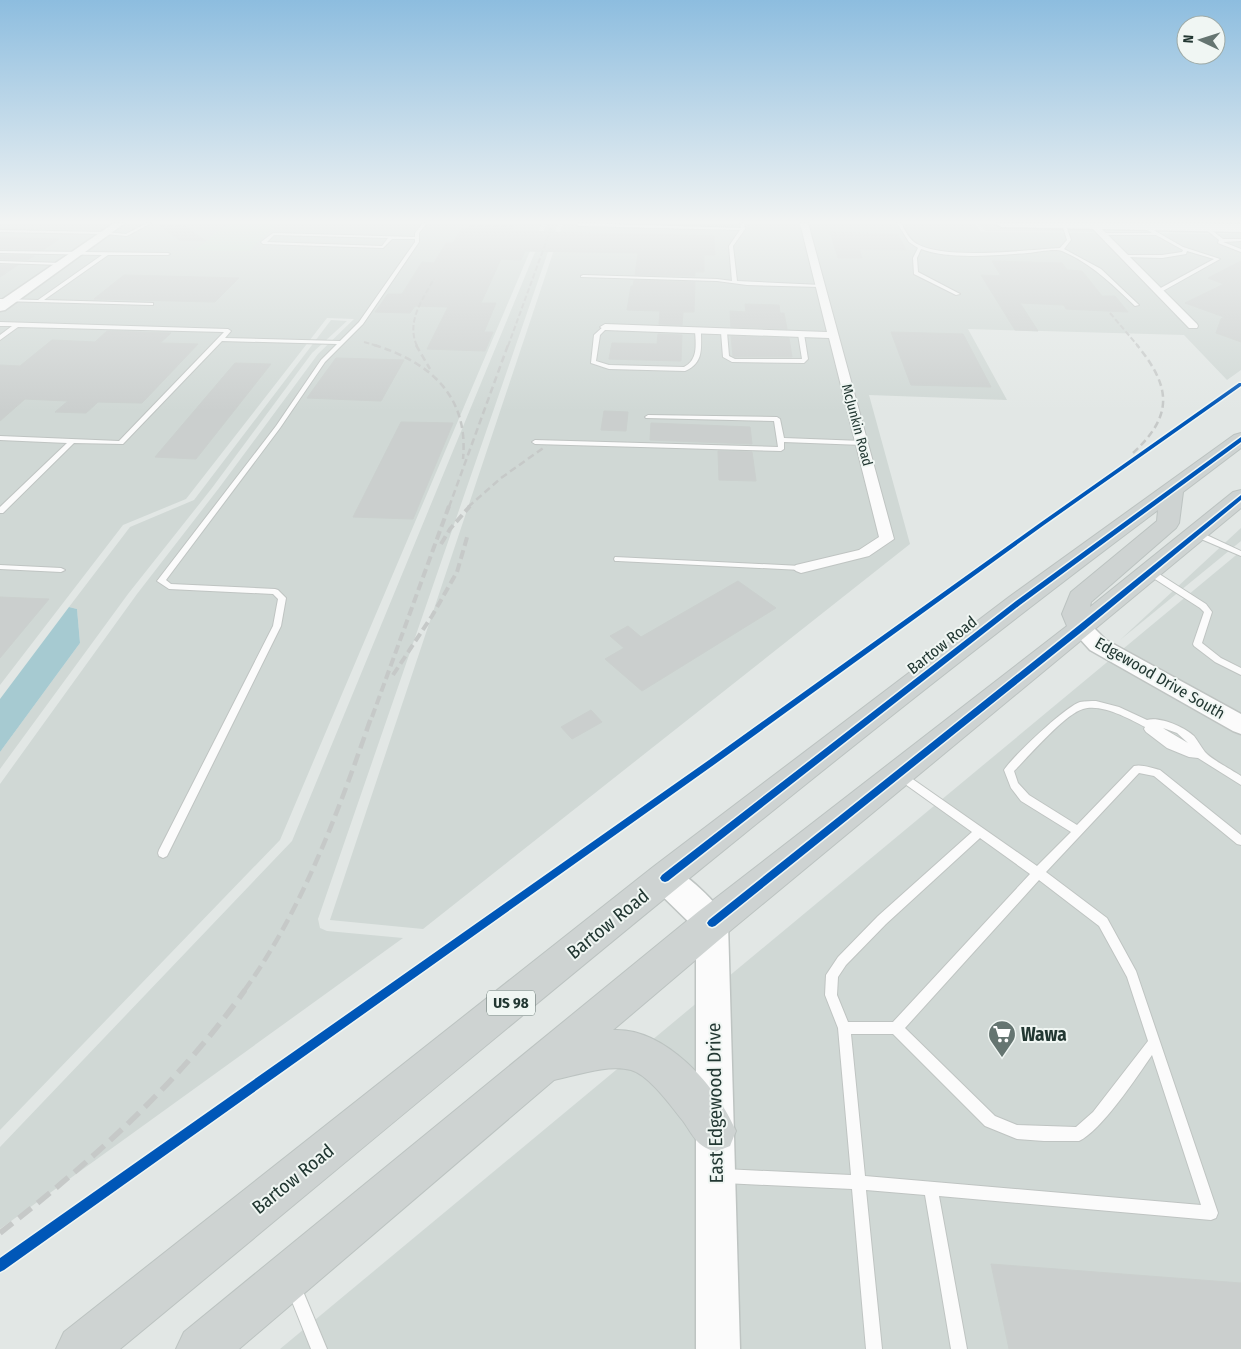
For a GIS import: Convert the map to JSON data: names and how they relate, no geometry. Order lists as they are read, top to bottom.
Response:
{
  "streets": {
    "main road": ["Bartow Road", "US 98", "East Edgewood Drive"],
    "street": ["McJunkin Road", "Edgewood Drive South"]
  },
  "places": {
    "supermarket": ["Wawa"]
  },
  "north": "left"
}
